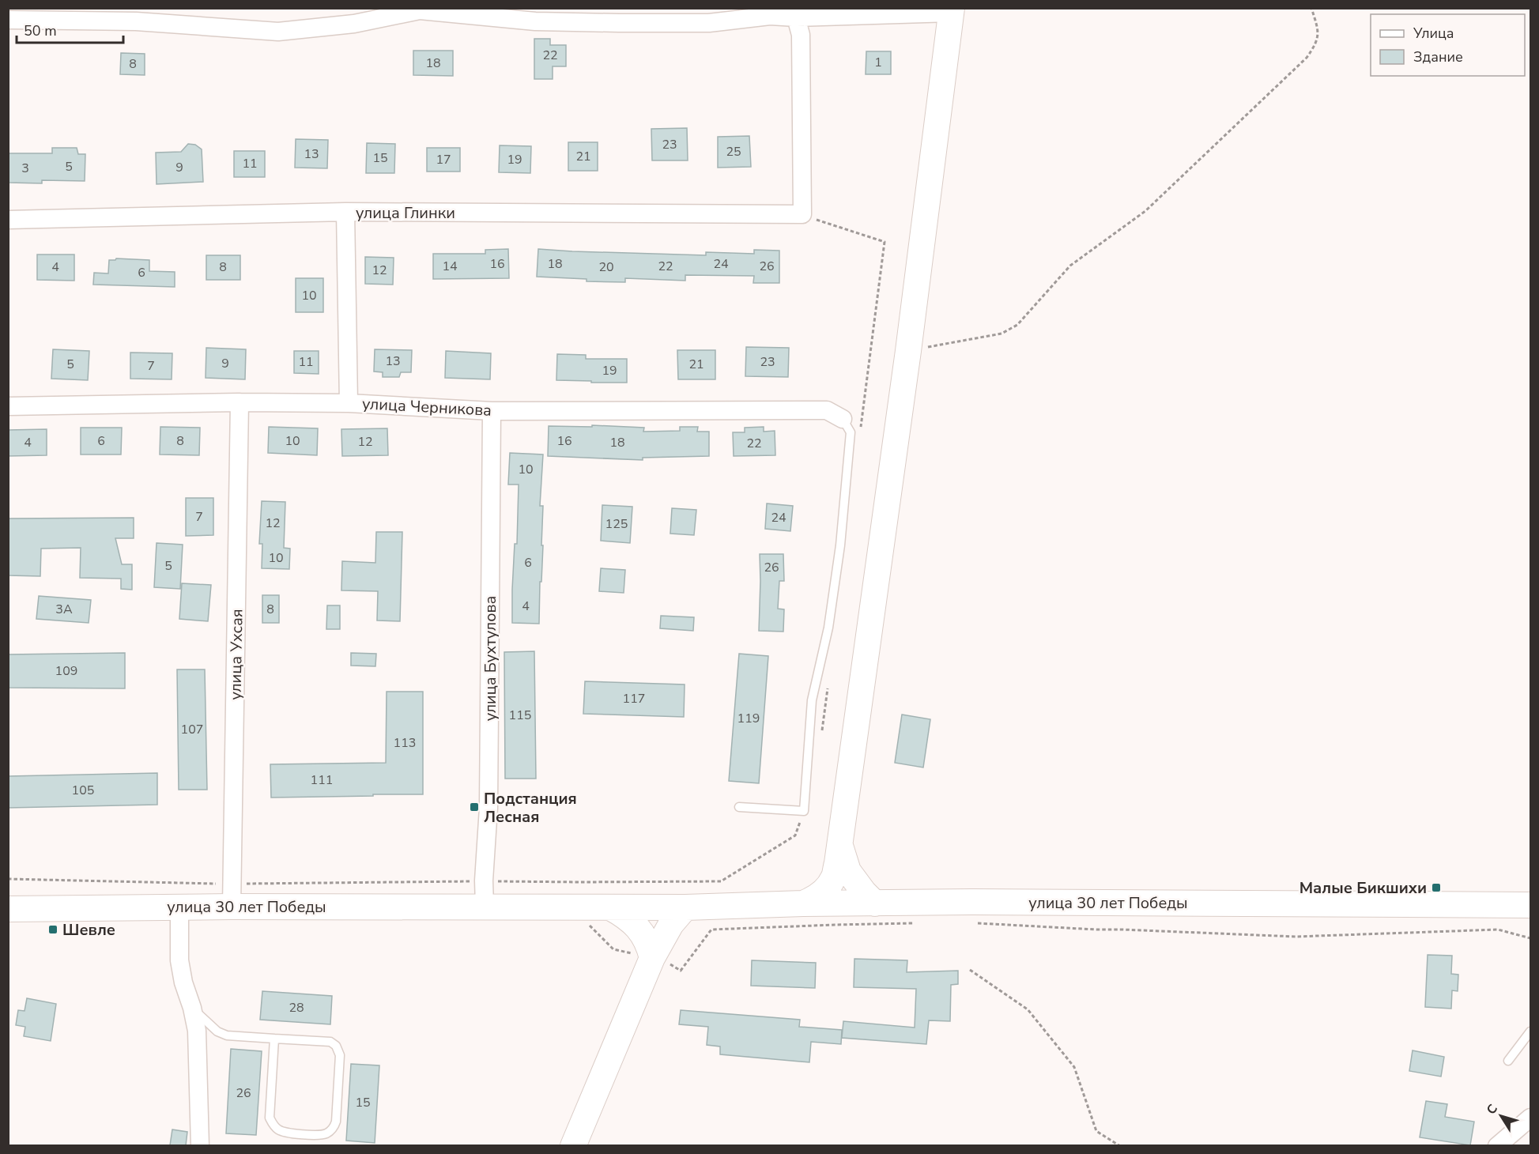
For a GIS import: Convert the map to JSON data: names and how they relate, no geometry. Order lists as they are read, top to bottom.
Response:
{
  "streets": {
    "street": [
      "улица Глинки",
      "улица Черникова",
      "улица Ухсая",
      "улица Бухтулова",
      "улица 30 лет Победы"
    ]
  },
  "crossings": [
    ["улица Черникова", "улица Ухсая"],
    ["улица Черникова", "улица Бухтулова"],
    ["улица Ухсая", "улица 30 лет Победы"],
    ["улица Бухтулова", "улица 30 лет Победы"]
  ],
  "places": {
    "transit": ["Подстанция Лесная", "Малые Бикшихи", "Шевле"]
  },
  "house_numbers": [
    "22",
    "1",
    "18",
    "8",
    "23",
    "25",
    "13",
    "21",
    "15",
    "17",
    "19",
    "11",
    "5",
    "9",
    "3",
    "16",
    "18",
    "24",
    "14",
    "22",
    "26",
    "4",
    "8",
    "20",
    "12",
    "6",
    "10",
    "13",
    "11",
    "23",
    "9",
    "5",
    "21",
    "7",
    "19",
    "6",
    "8",
    "10",
    "16",
    "12",
    "4",
    "18",
    "22",
    "10",
    "7",
    "24",
    "12",
    "125",
    "10",
    "6",
    "5",
    "26",
    "4",
    "3А",
    "8",
    "109",
    "117",
    "115",
    "119",
    "107",
    "113",
    "111",
    "105",
    "28",
    "26",
    "15"
  ],
  "legend": ["Улица", "Здание"],
  "scale_bar": "50 m",
  "north": "top left"
}
